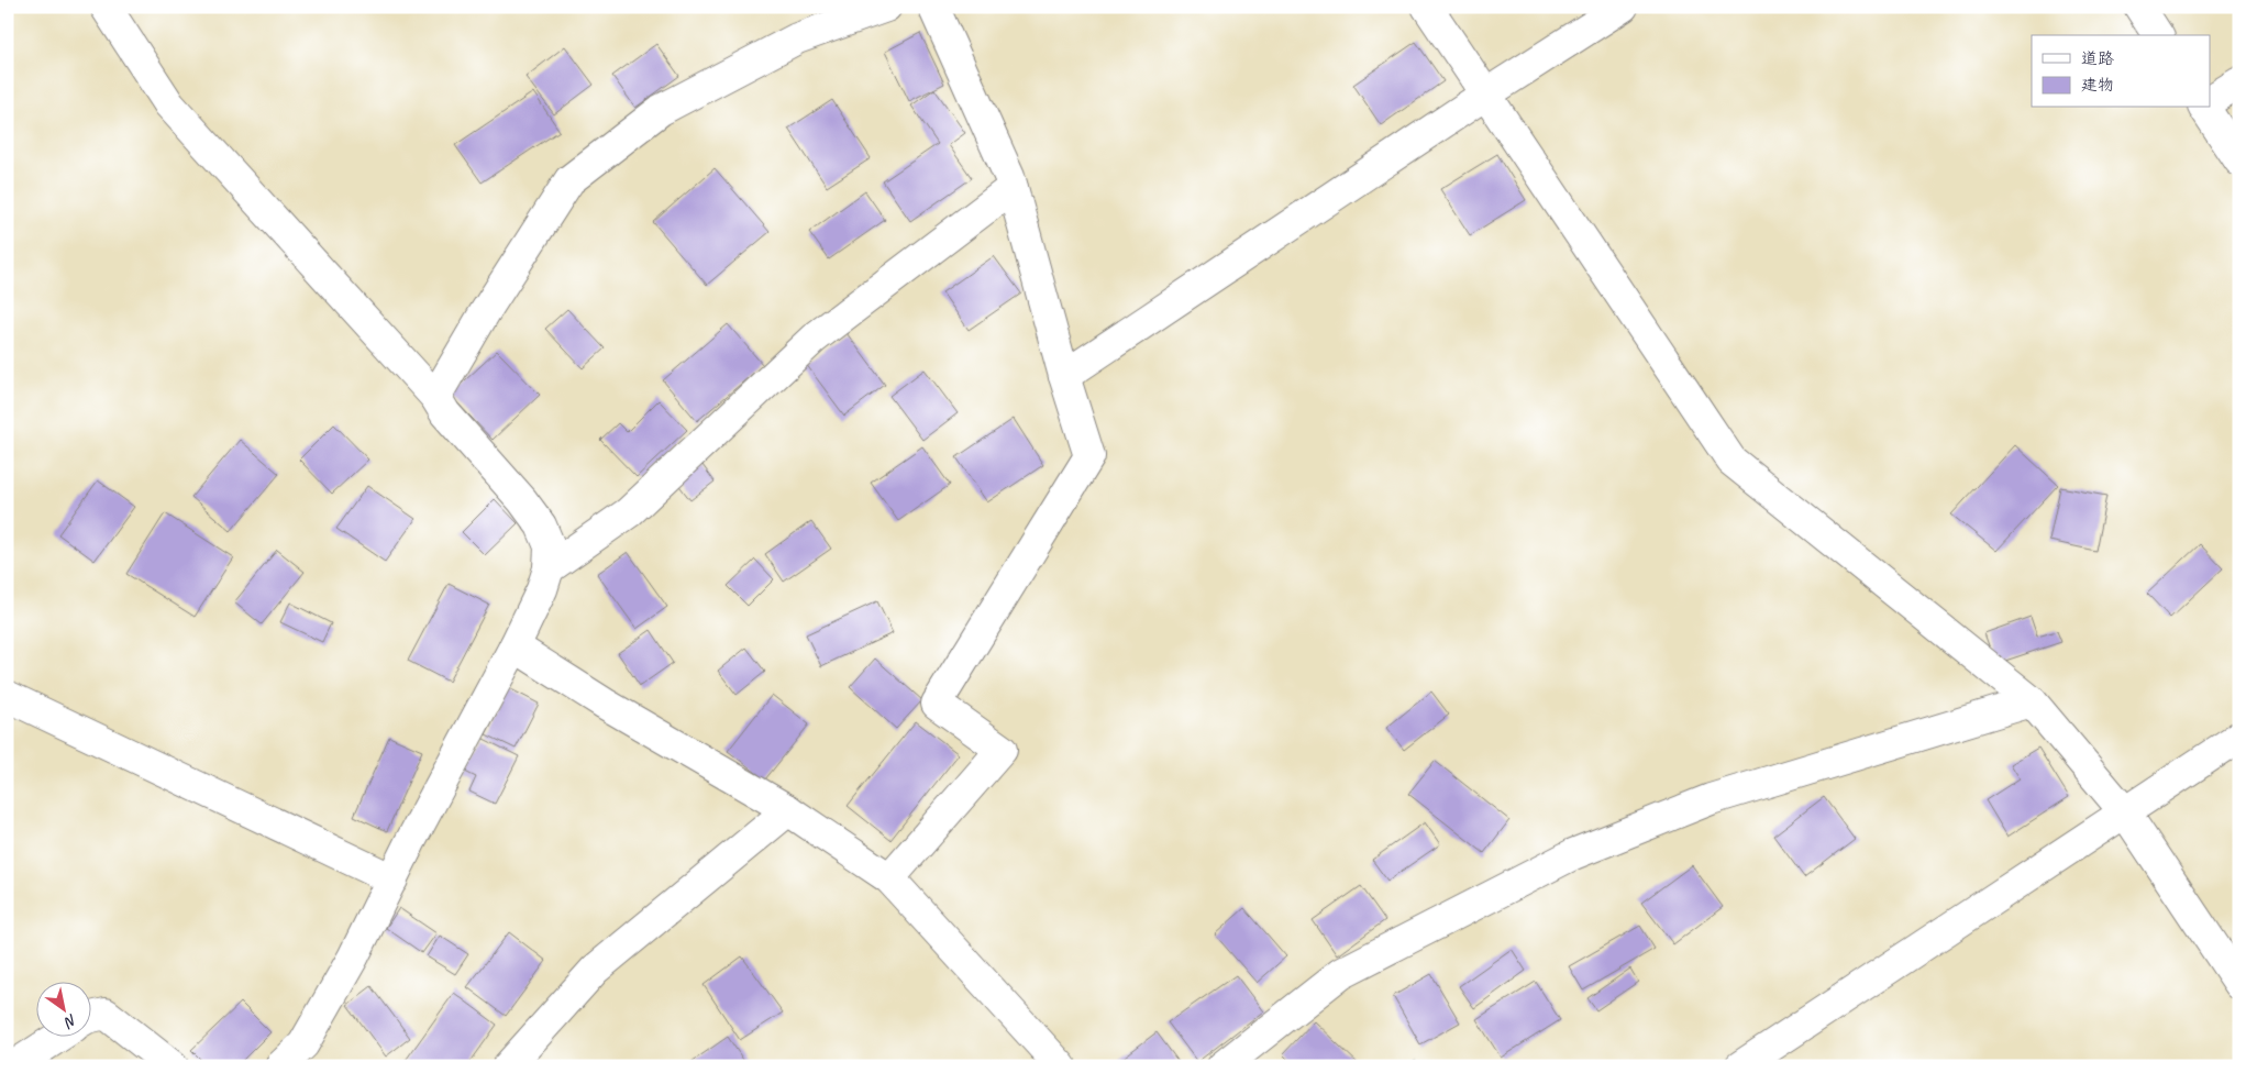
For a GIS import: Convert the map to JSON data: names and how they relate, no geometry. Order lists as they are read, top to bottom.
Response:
{
  "legend": ["道路", "建物"],
  "north": "bottom right"
}
